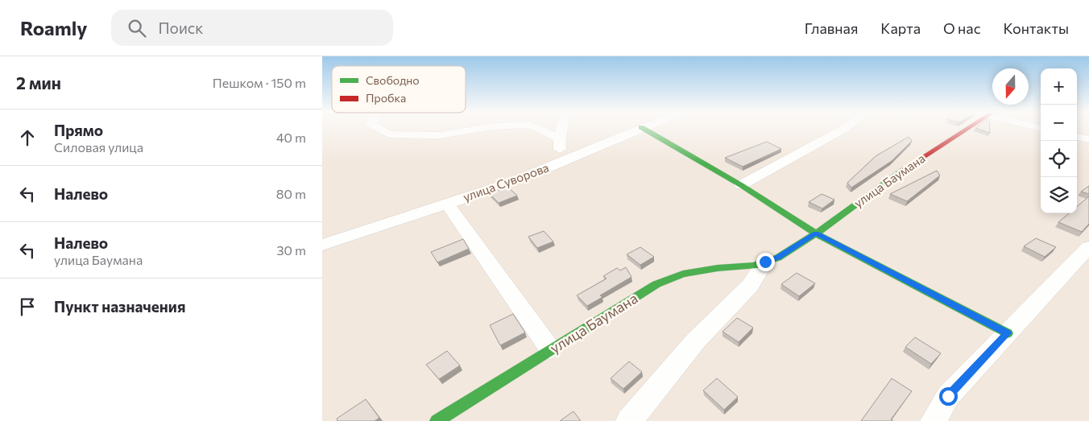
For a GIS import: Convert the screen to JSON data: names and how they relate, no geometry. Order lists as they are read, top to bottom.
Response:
{
  "streets": {
    "street": ["улица Баумана", "улица Суворова"]
  },
  "legend": ["Свободно", "Пробка"],
  "north": "bottom",
  "page": {
    "header": "Roamly",
    "search": "Поиск",
    "nav": [
      "Главная",
      "Карта",
      "О нас",
      "Контакты"
    ],
    "heading": ["2 мин", "Пешком · 150 m"],
    "map_buttons": ["+", "−"],
    "list": [
      ["Прямо", "Силовая улица", "40 m"],
      ["Налево", "80 m"],
      ["Налево", "улица Баумана", "30 m"],
      "Пункт назначения"
    ]
  }
}
